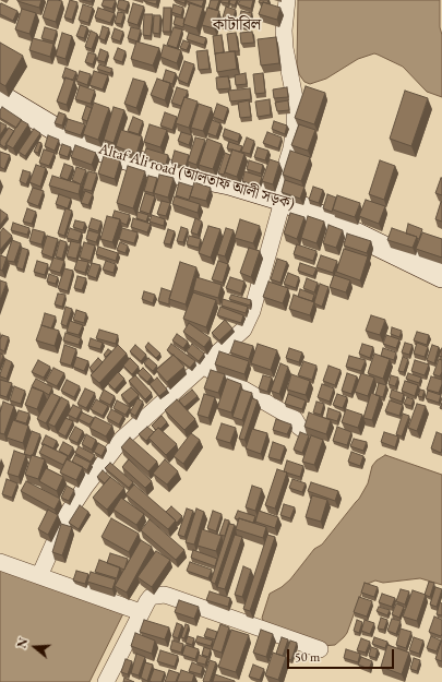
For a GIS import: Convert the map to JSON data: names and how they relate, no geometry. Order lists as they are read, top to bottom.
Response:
{
  "streets": {
    "main road": ["Altaf Ali road (আলতাফ আলী সড়ক)"]
  },
  "districts": ["কাটাবিল"],
  "scale_bar": "50 m",
  "north": "left"
}
